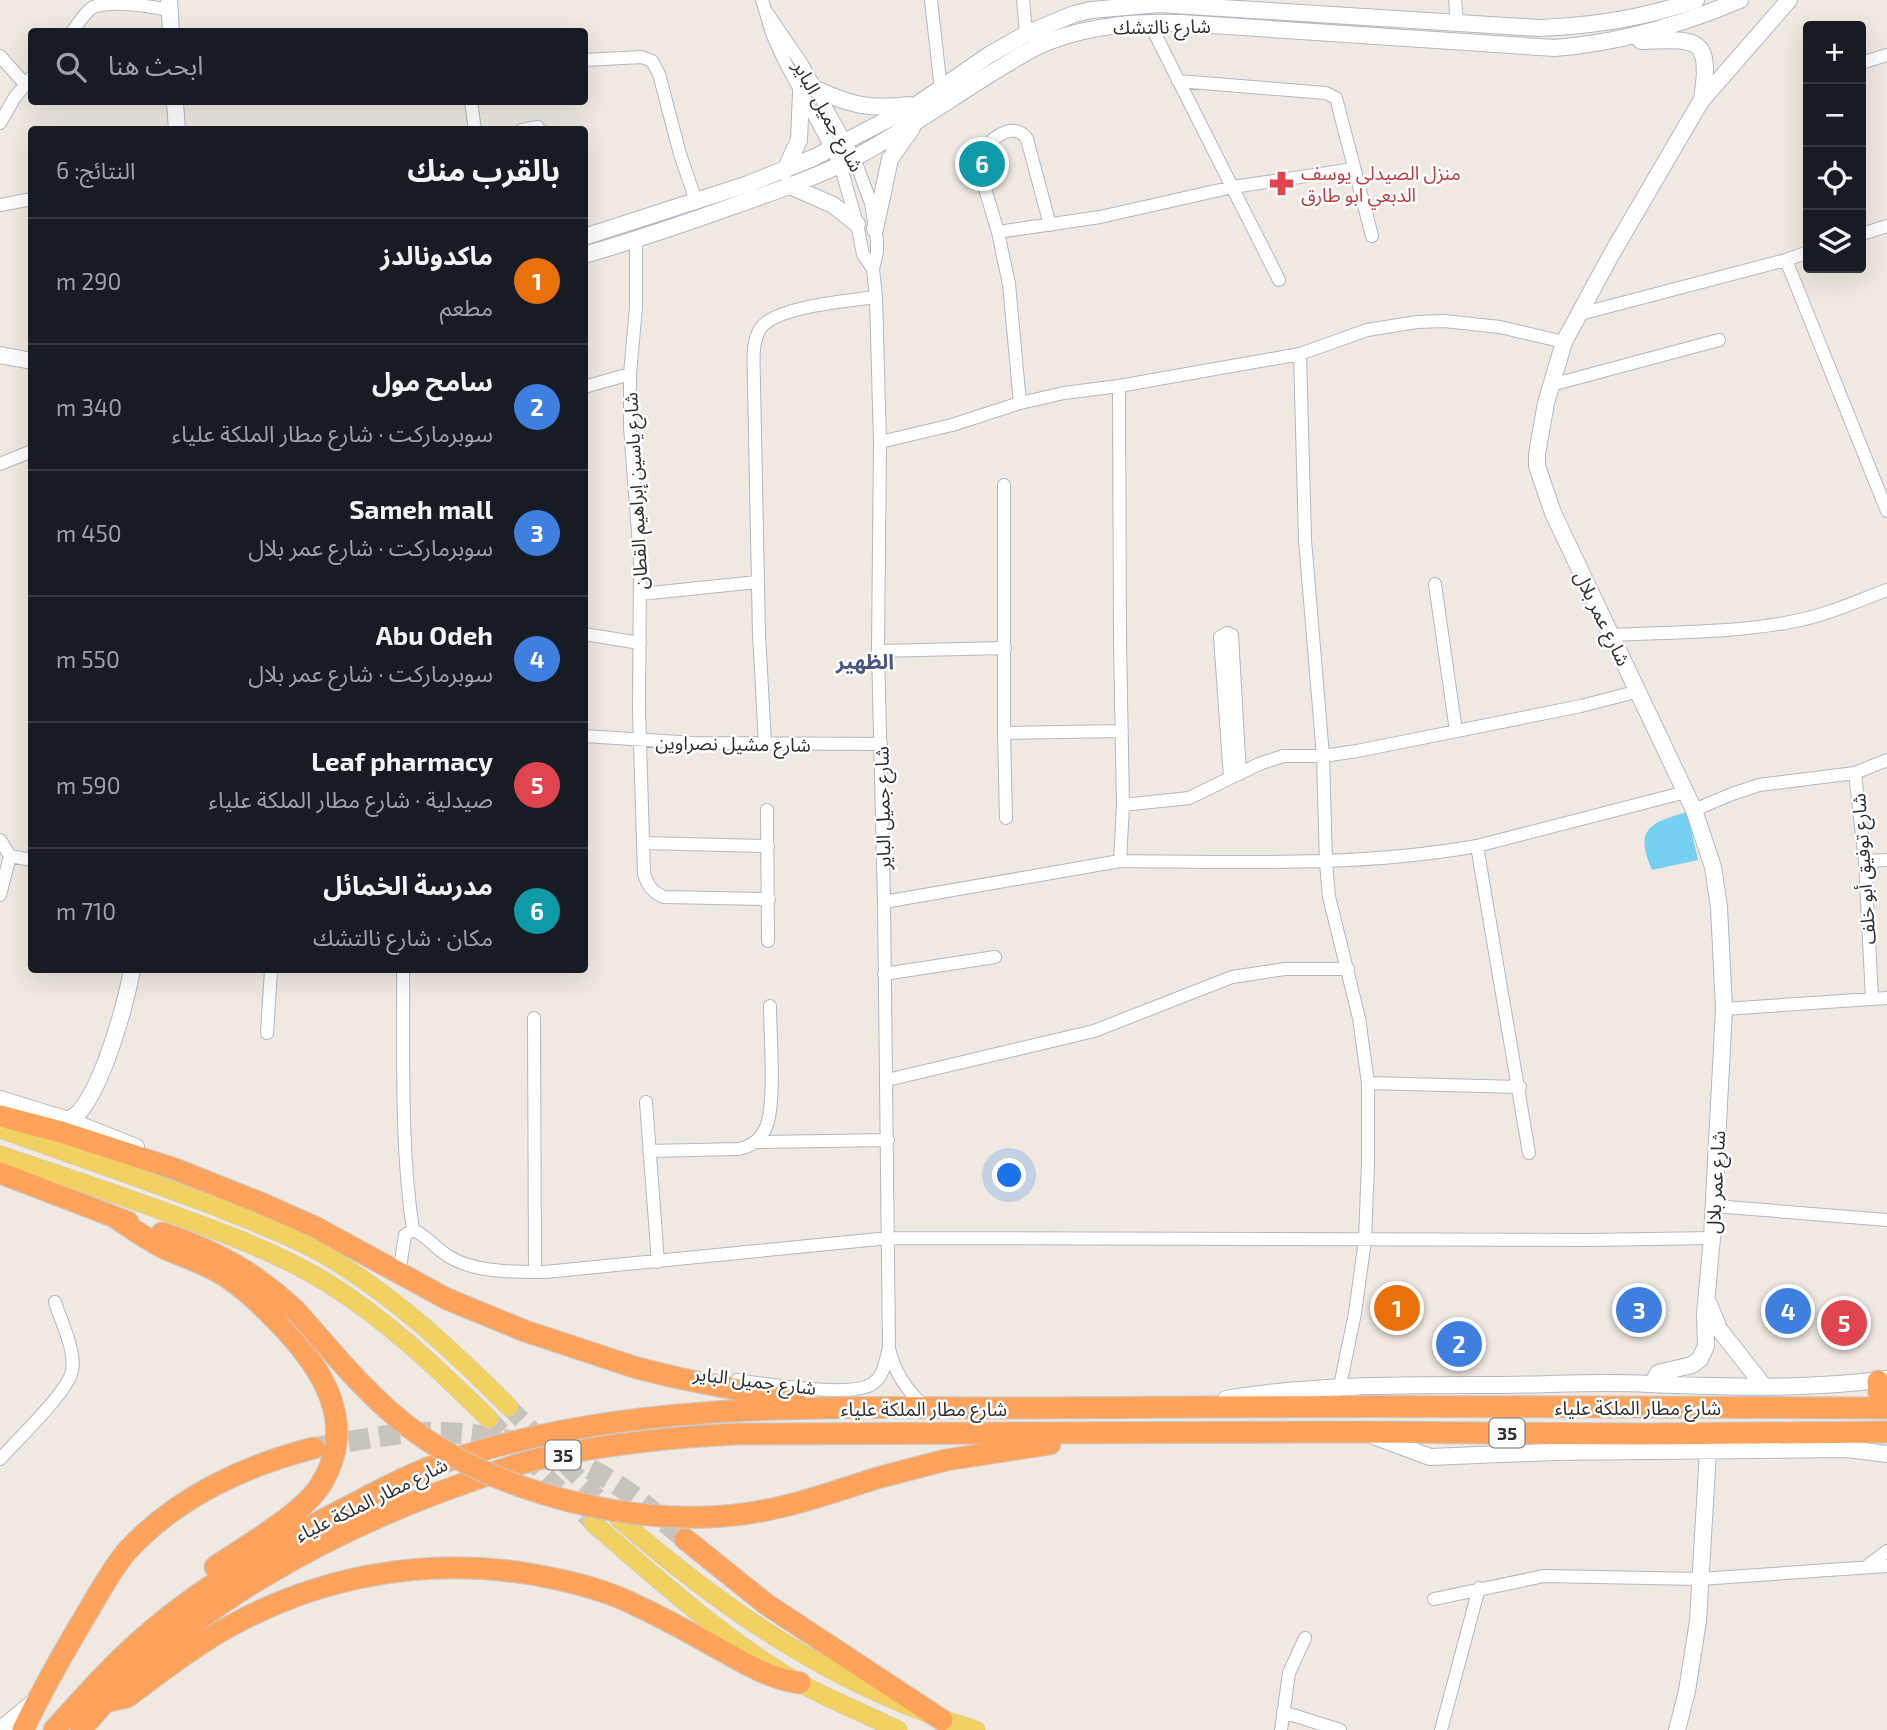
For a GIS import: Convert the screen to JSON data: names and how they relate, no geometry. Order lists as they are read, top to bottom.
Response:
{
  "streets": {
    "highway": ["شارع مطار الملكة علياء", "35"],
    "street": [
      "شارع نالتشك",
      "شارع جميل الباير",
      "شارع ياسين إبراهيم القطان",
      "شارع عمر بلال",
      "شارع مشيل نصراوين",
      "شارع توفيق أبو خلف"
    ]
  },
  "crossings": [
    ["شارع نالتشك", "شارع جميل الباير"],
    ["شارع نالتشك", "شارع ياسين إبراهيم القطان"],
    ["شارع جميل الباير", "شارع مشيل نصراوين"],
    ["شارع جميل الباير", "شارع مطار الملكة علياء"],
    ["شارع ياسين إبراهيم القطان", "شارع مشيل نصراوين"]
  ],
  "districts": ["الظهير"],
  "places": {
    "pharmacy": ["منزل الصيدلي يوسف الدبعي ابو طارق"]
  },
  "page": {
    "map_buttons": ["+", "−"],
    "search": "ابحث هنا",
    "heading": ["بالقرب منك", "النتائج: 6"],
    "pins": [
      "6",
      "1",
      "3",
      "4",
      "5",
      "2"
    ],
    "list": [
      {
        "mark": "1",
        "name": "ماكدونالدز",
        "note": "مطعم",
        "value": "290 m"
      },
      {
        "mark": "2",
        "name": "سامح مول",
        "note": "سوبرماركت · شارع مطار الملكة علياء",
        "value": "340 m"
      },
      {
        "mark": "3",
        "name": "Sameh mall",
        "note": "سوبرماركت · شارع عمر بلال",
        "value": "450 m"
      },
      {
        "mark": "4",
        "name": "Abu Odeh",
        "note": "سوبرماركت · شارع عمر بلال",
        "value": "550 m"
      },
      {
        "mark": "5",
        "name": "Leaf pharmacy",
        "note": "صيدلية · شارع مطار الملكة علياء",
        "value": "590 m"
      },
      {
        "mark": "6",
        "name": "مدرسة الخمائل",
        "note": "مكان · شارع نالتشك",
        "value": "710 m"
      }
    ]
  }
}
